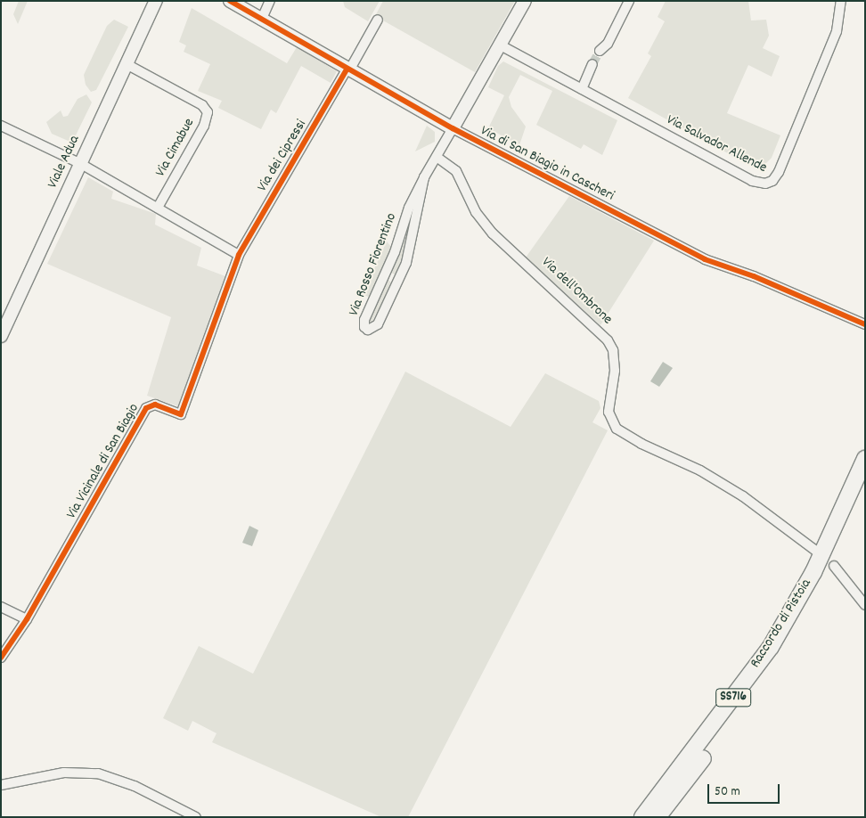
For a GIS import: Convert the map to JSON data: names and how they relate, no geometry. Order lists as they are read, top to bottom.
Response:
{
  "streets": {
    "highway": ["Raccordo di Pistoia", "SS716"],
    "street": [
      "Via Salvador Allende",
      "Via Cimabue",
      "Via dei Cipressi",
      "Viale Adua",
      "Via di San Biagio in Cascheri",
      "Via Rosso Fiorentino",
      "Via dell'Ombrone",
      "Via Vicinale di San Biagio"
    ]
  },
  "crossings": [
    ["Via Cimabue", "Viale Adua"],
    ["Via dei Cipressi", "Via di San Biagio in Cascheri"],
    ["Via dei Cipressi", "Via Vicinale di San Biagio"],
    ["Via di San Biagio in Cascheri", "Via Rosso Fiorentino"],
    ["Via Rosso Fiorentino", "Via dell'Ombrone"]
  ],
  "scale_bar": "50 m"
}
